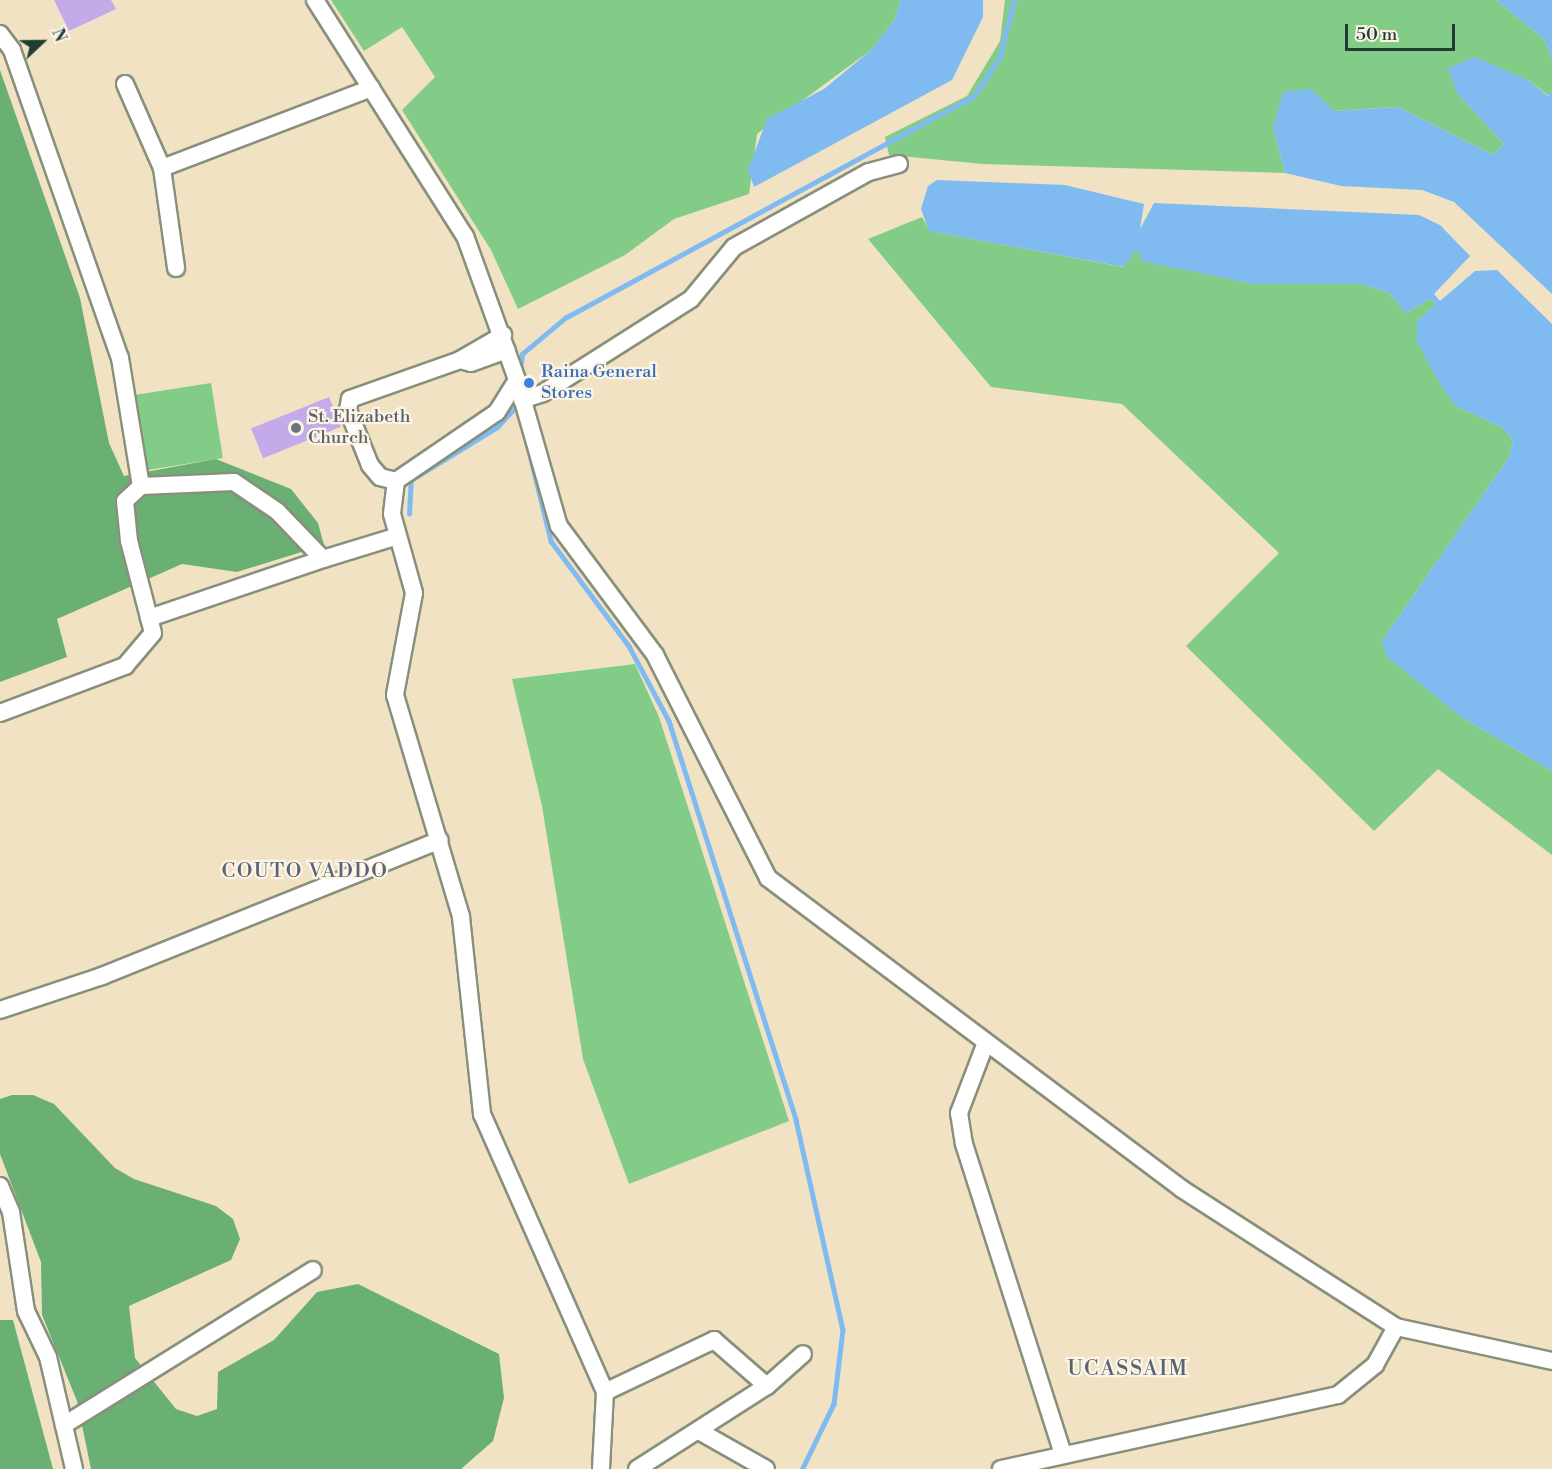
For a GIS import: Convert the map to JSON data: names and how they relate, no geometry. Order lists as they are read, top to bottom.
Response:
{
  "districts": ["COUTO VADDO", "UCASSAIM"],
  "places": ["Raina General Stores", "St. Elizabeth Church"],
  "scale_bar": "50 m",
  "north": "right"
}
